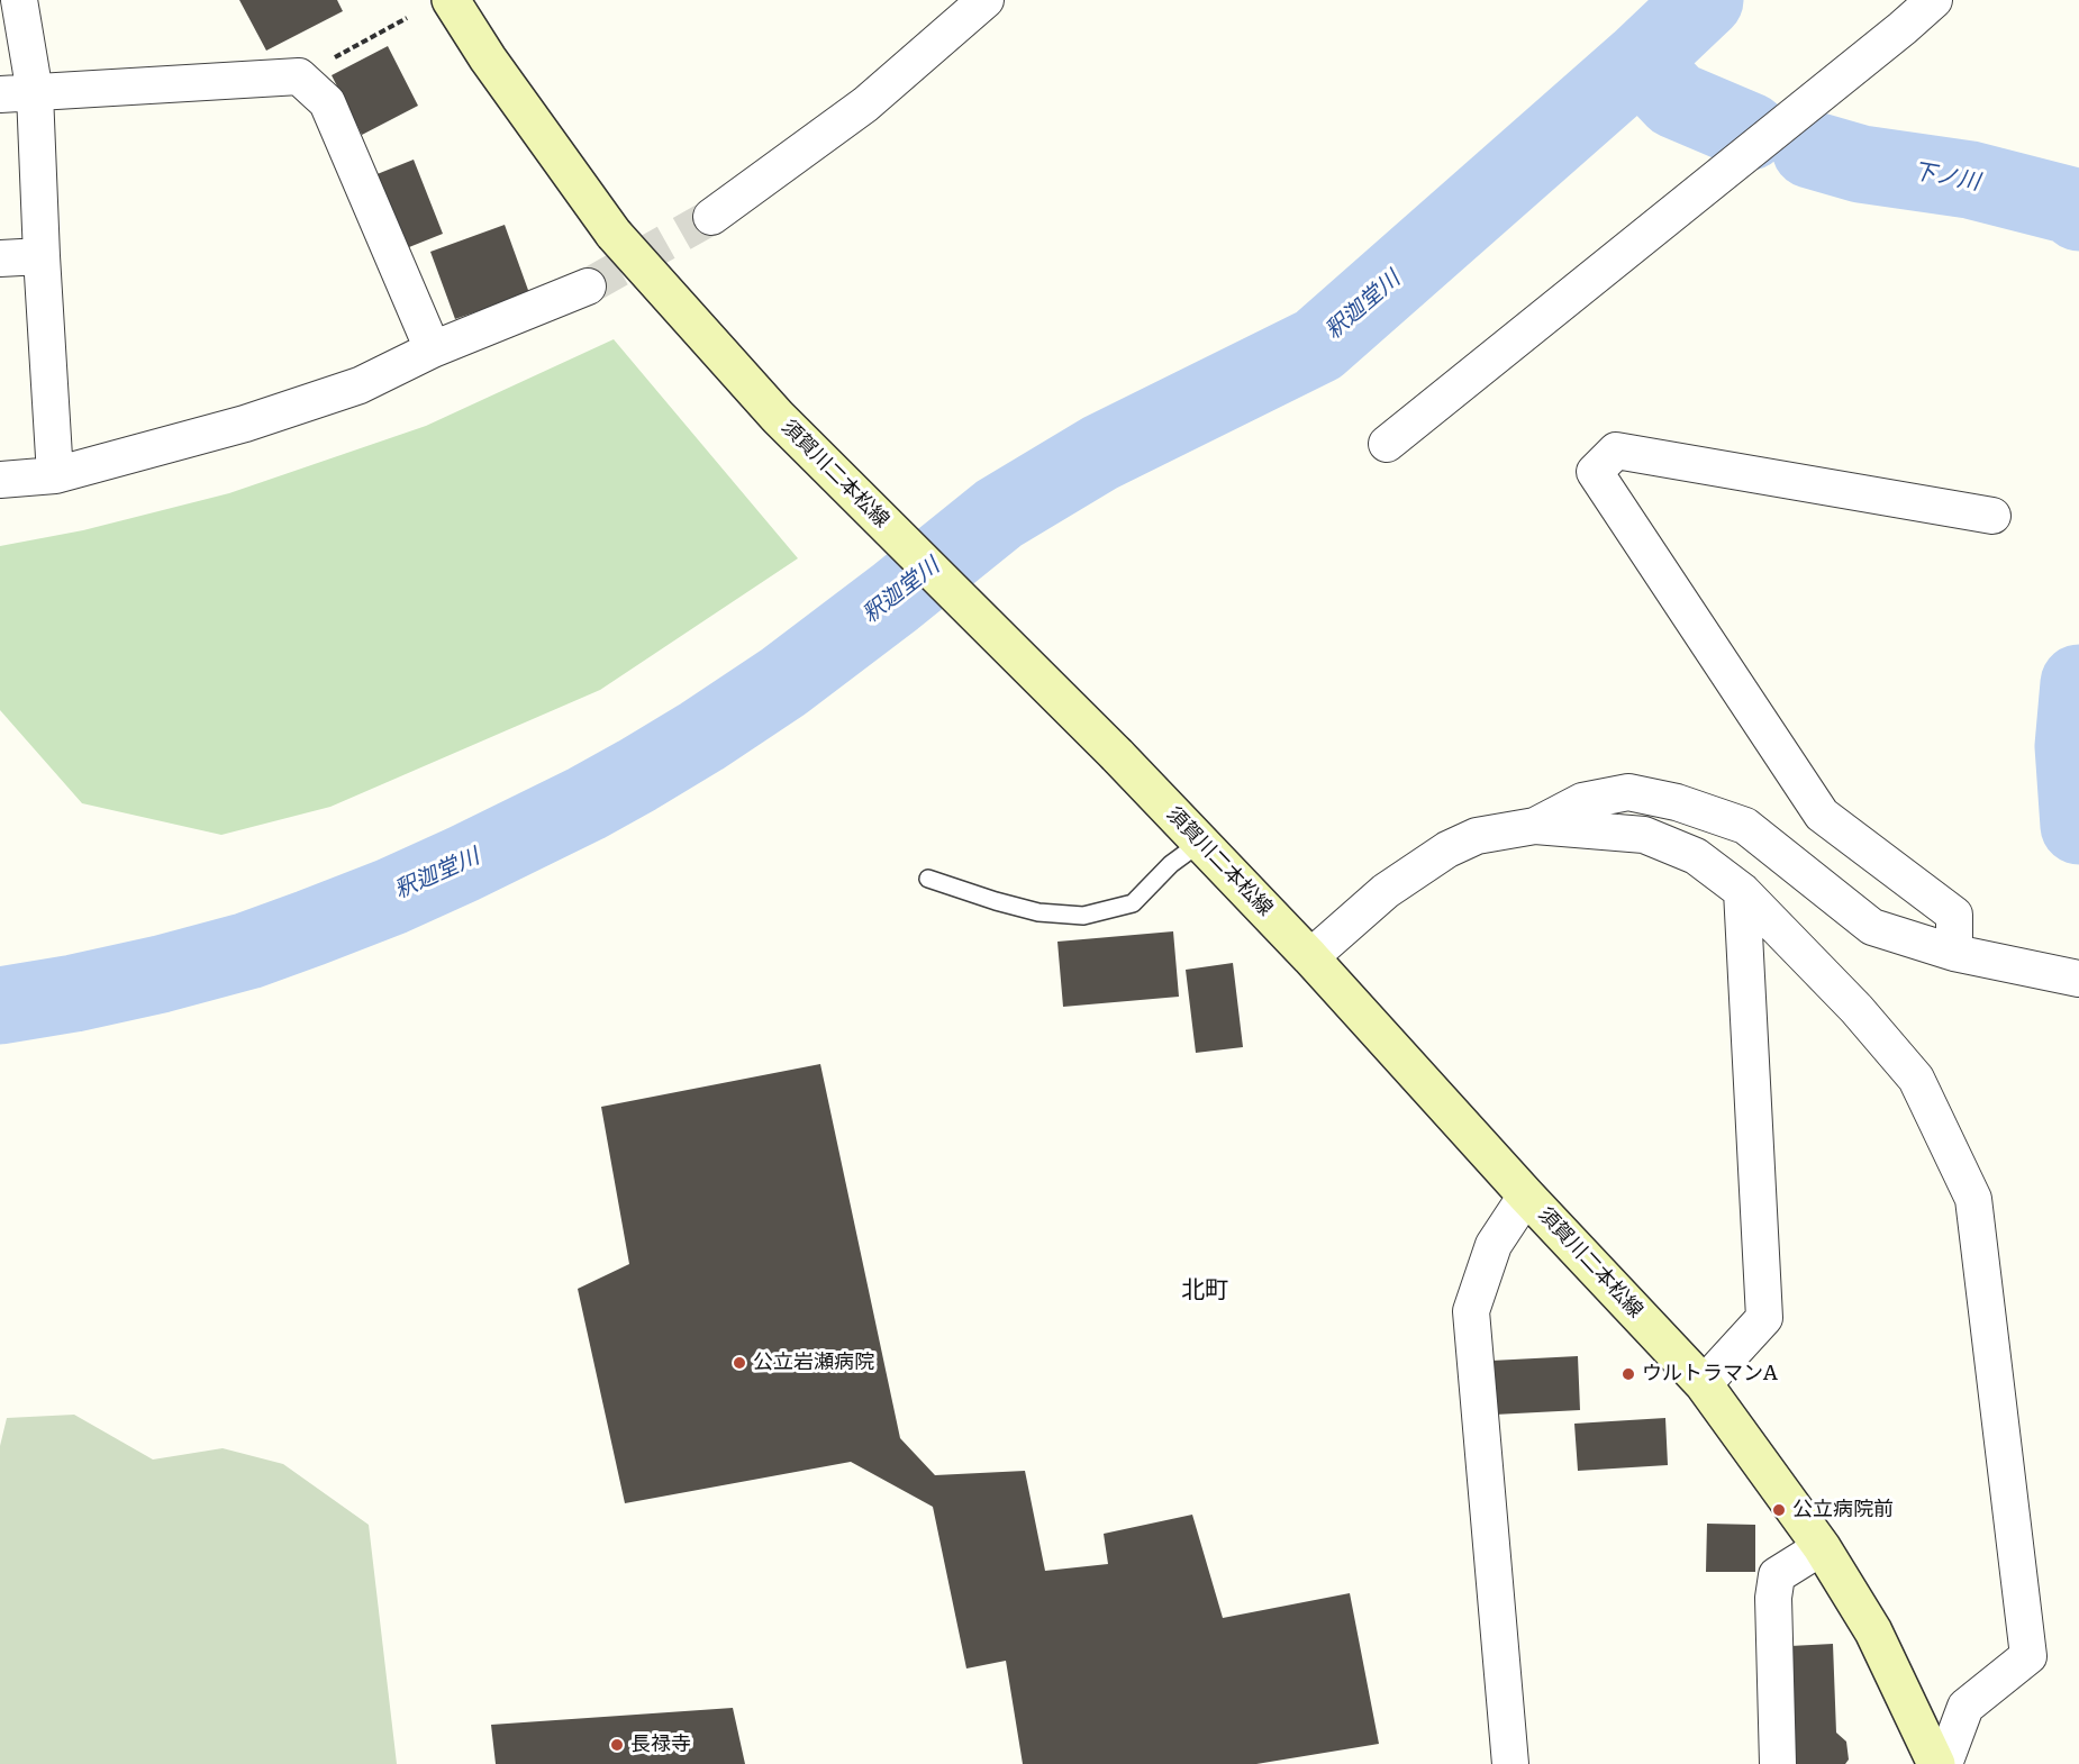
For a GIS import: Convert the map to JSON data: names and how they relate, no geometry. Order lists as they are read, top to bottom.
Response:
{
  "streets": {
    "main road": ["須賀川二本松線"]
  },
  "districts": ["北町"],
  "water": ["下ノ川", "釈迦堂川"],
  "places": [
    "公立岩瀬病院",
    "ウルトラマンA",
    "公立病院前",
    "長禄寺"
  ]
}
